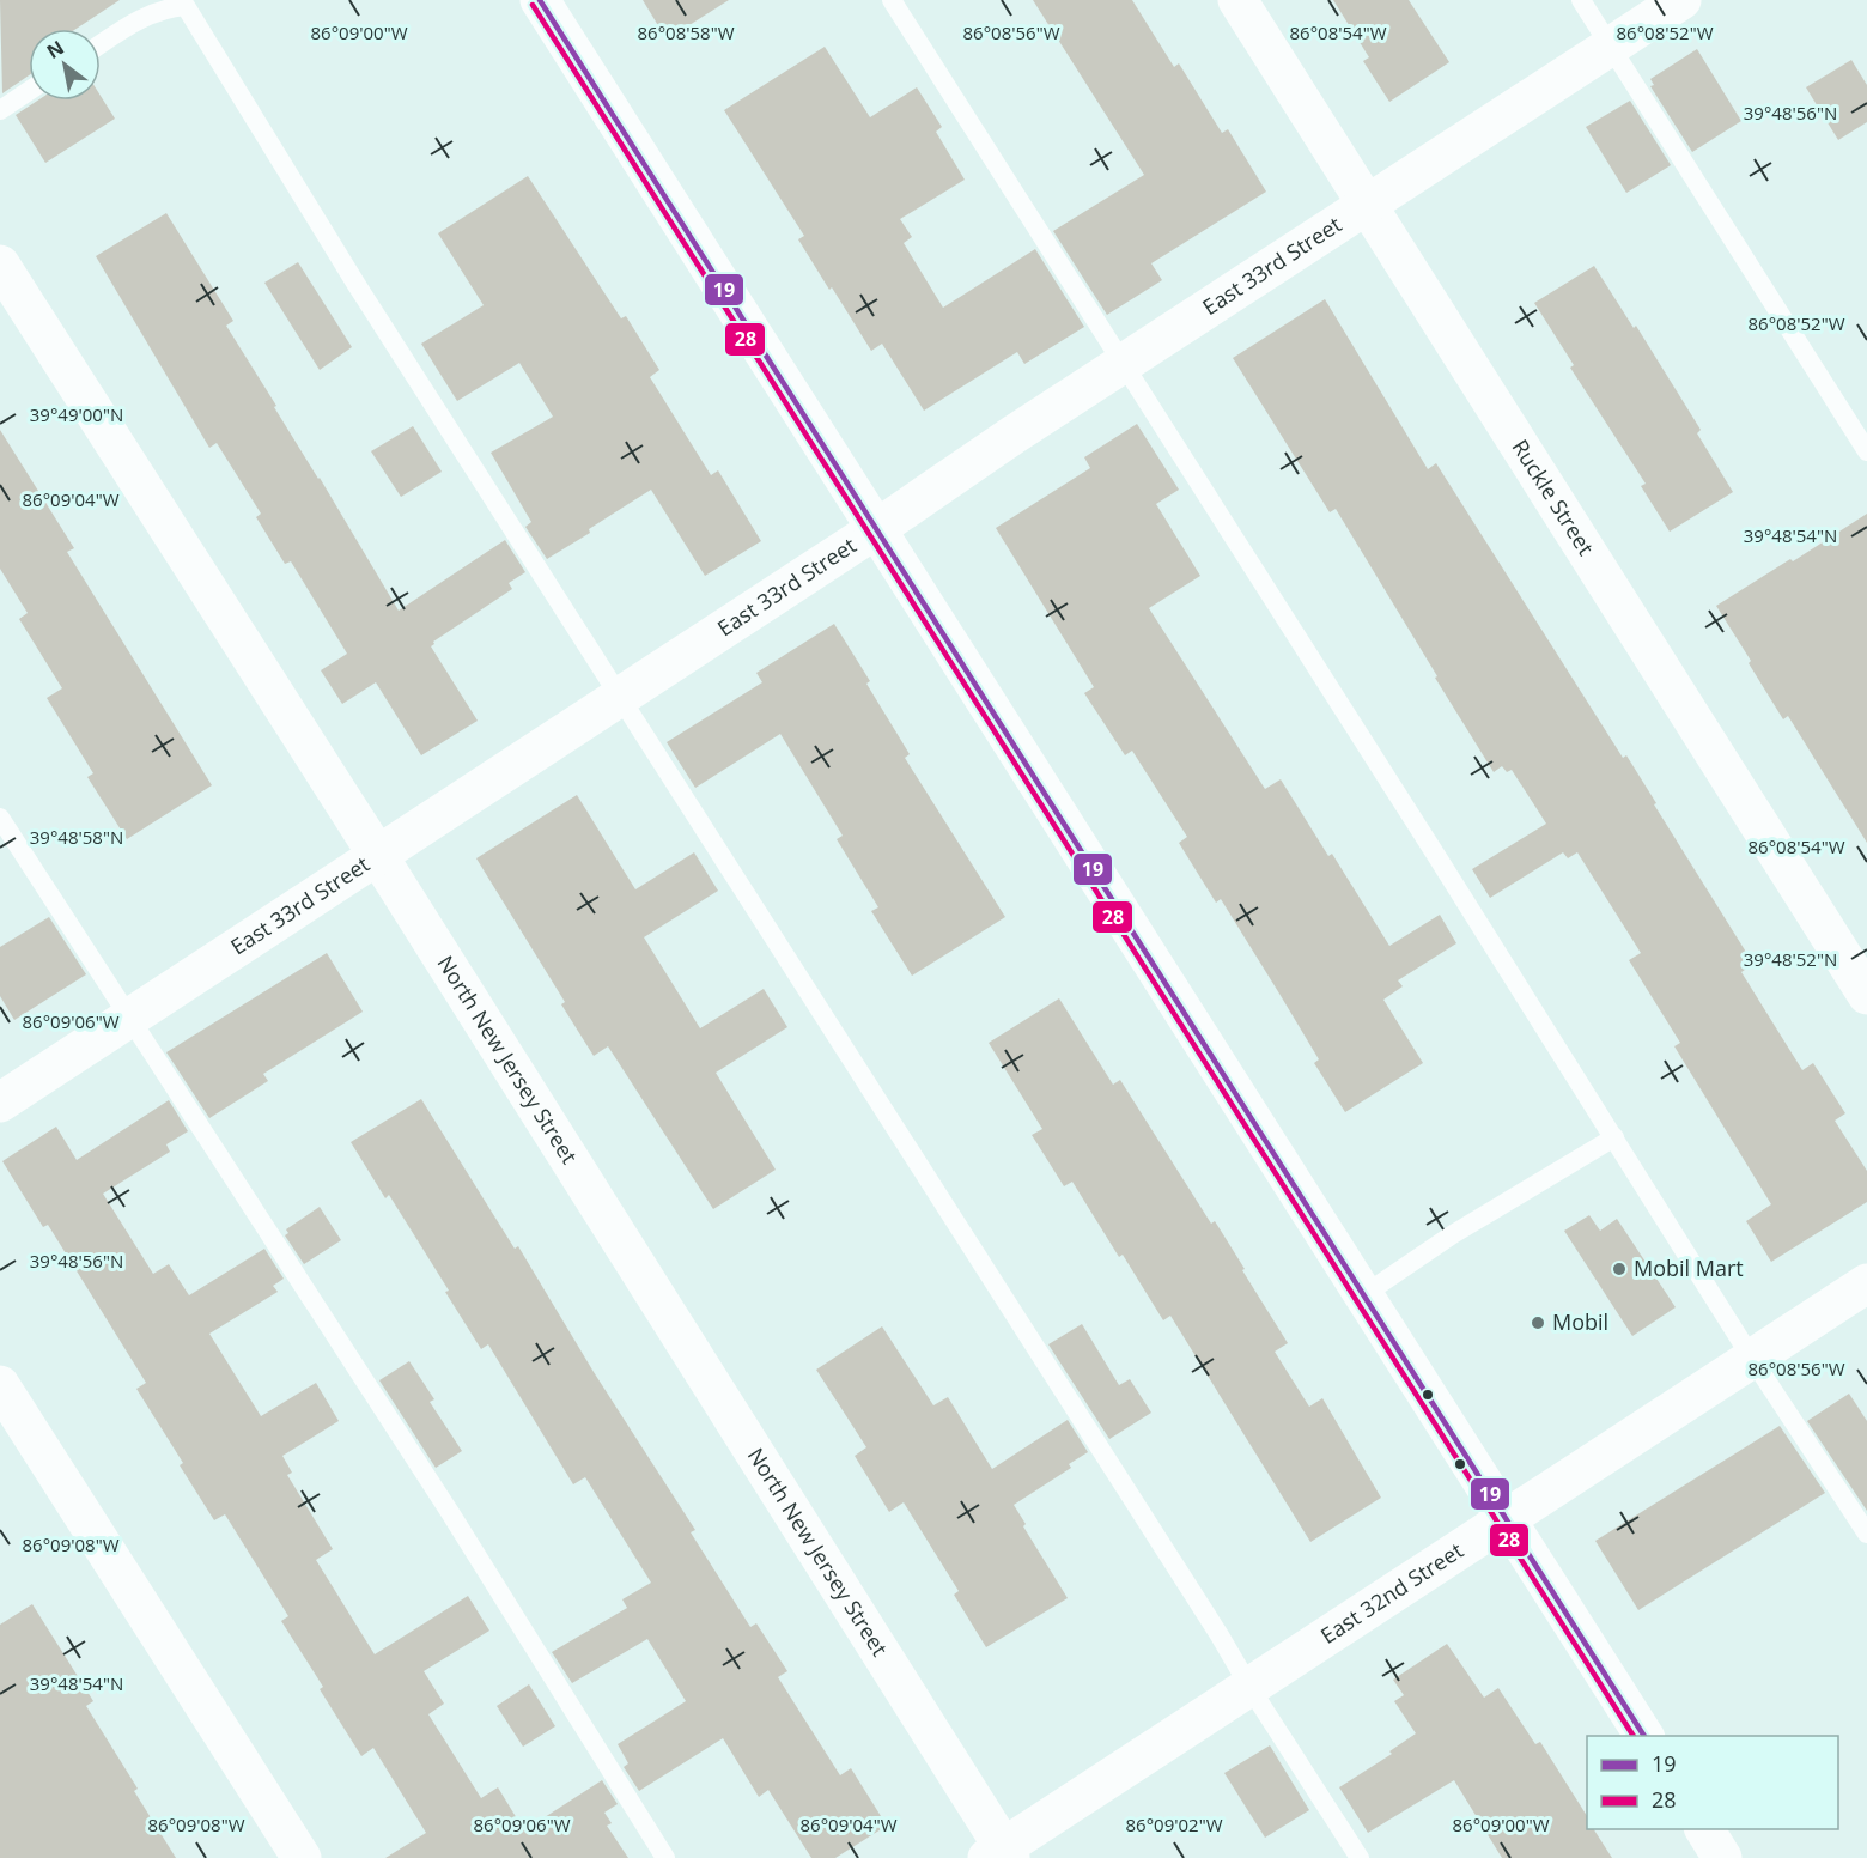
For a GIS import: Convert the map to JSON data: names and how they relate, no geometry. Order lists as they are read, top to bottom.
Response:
{
  "streets": {
    "street": [
      "East 33rd Street",
      "Ruckle Street",
      "North New Jersey Street",
      "East 32nd Street"
    ]
  },
  "crossings": [
    ["East 33rd Street", "Ruckle Street"],
    ["East 33rd Street", "North New Jersey Street"],
    ["North New Jersey Street", "East 32nd Street"]
  ],
  "places": ["Mobil Mart", "Mobil"],
  "lines": ["transit line 19", "transit line 28"],
  "legend": ["19", "28"],
  "north": "top left",
  "coordinates": [
    "86°08'54\"W",
    "86°09'00\"W",
    "86°08'58\"W",
    "86°08'56\"W",
    "86°08'52\"W",
    "39°48'56\"N",
    "39°49'00\"N",
    "86°09'04\"W",
    "39°48'54\"N",
    "39°48'58\"N",
    "39°48'52\"N",
    "86°09'06\"W",
    "86°09'08\"W",
    "86°09'02\"W"
  ]
}
